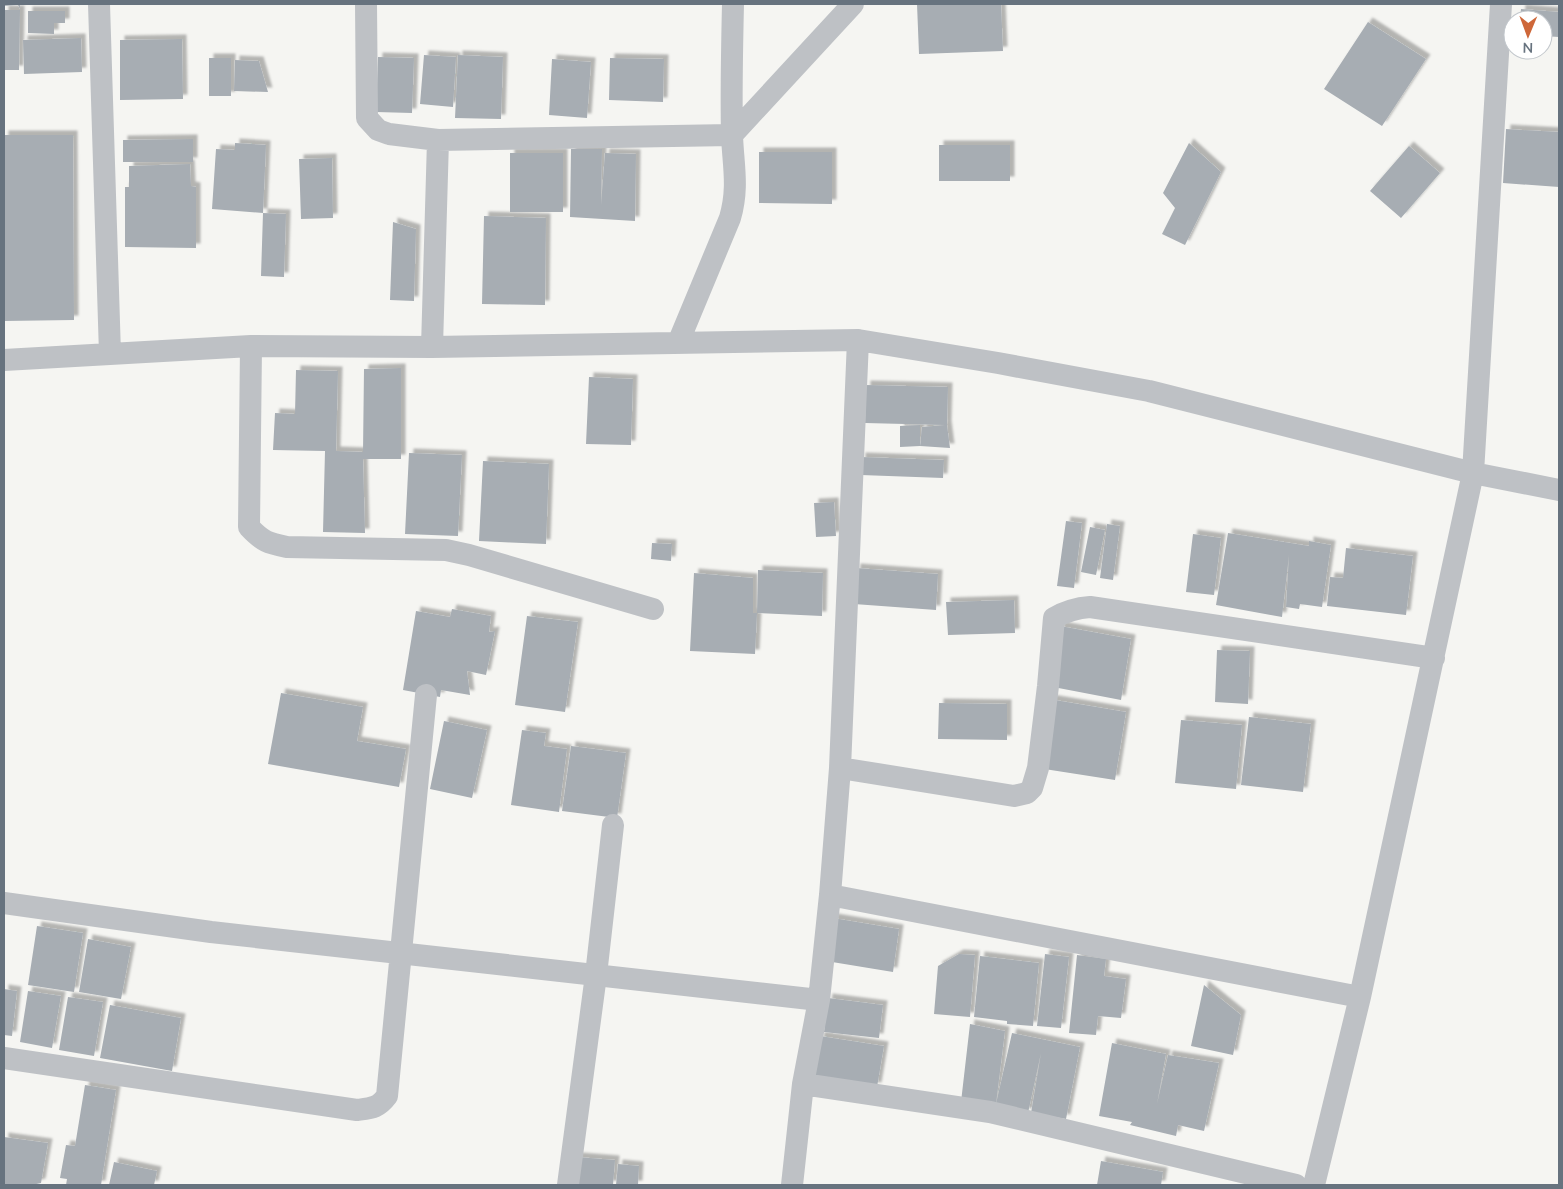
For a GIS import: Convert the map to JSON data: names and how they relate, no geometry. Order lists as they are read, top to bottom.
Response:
{
  "north": "bottom"
}
